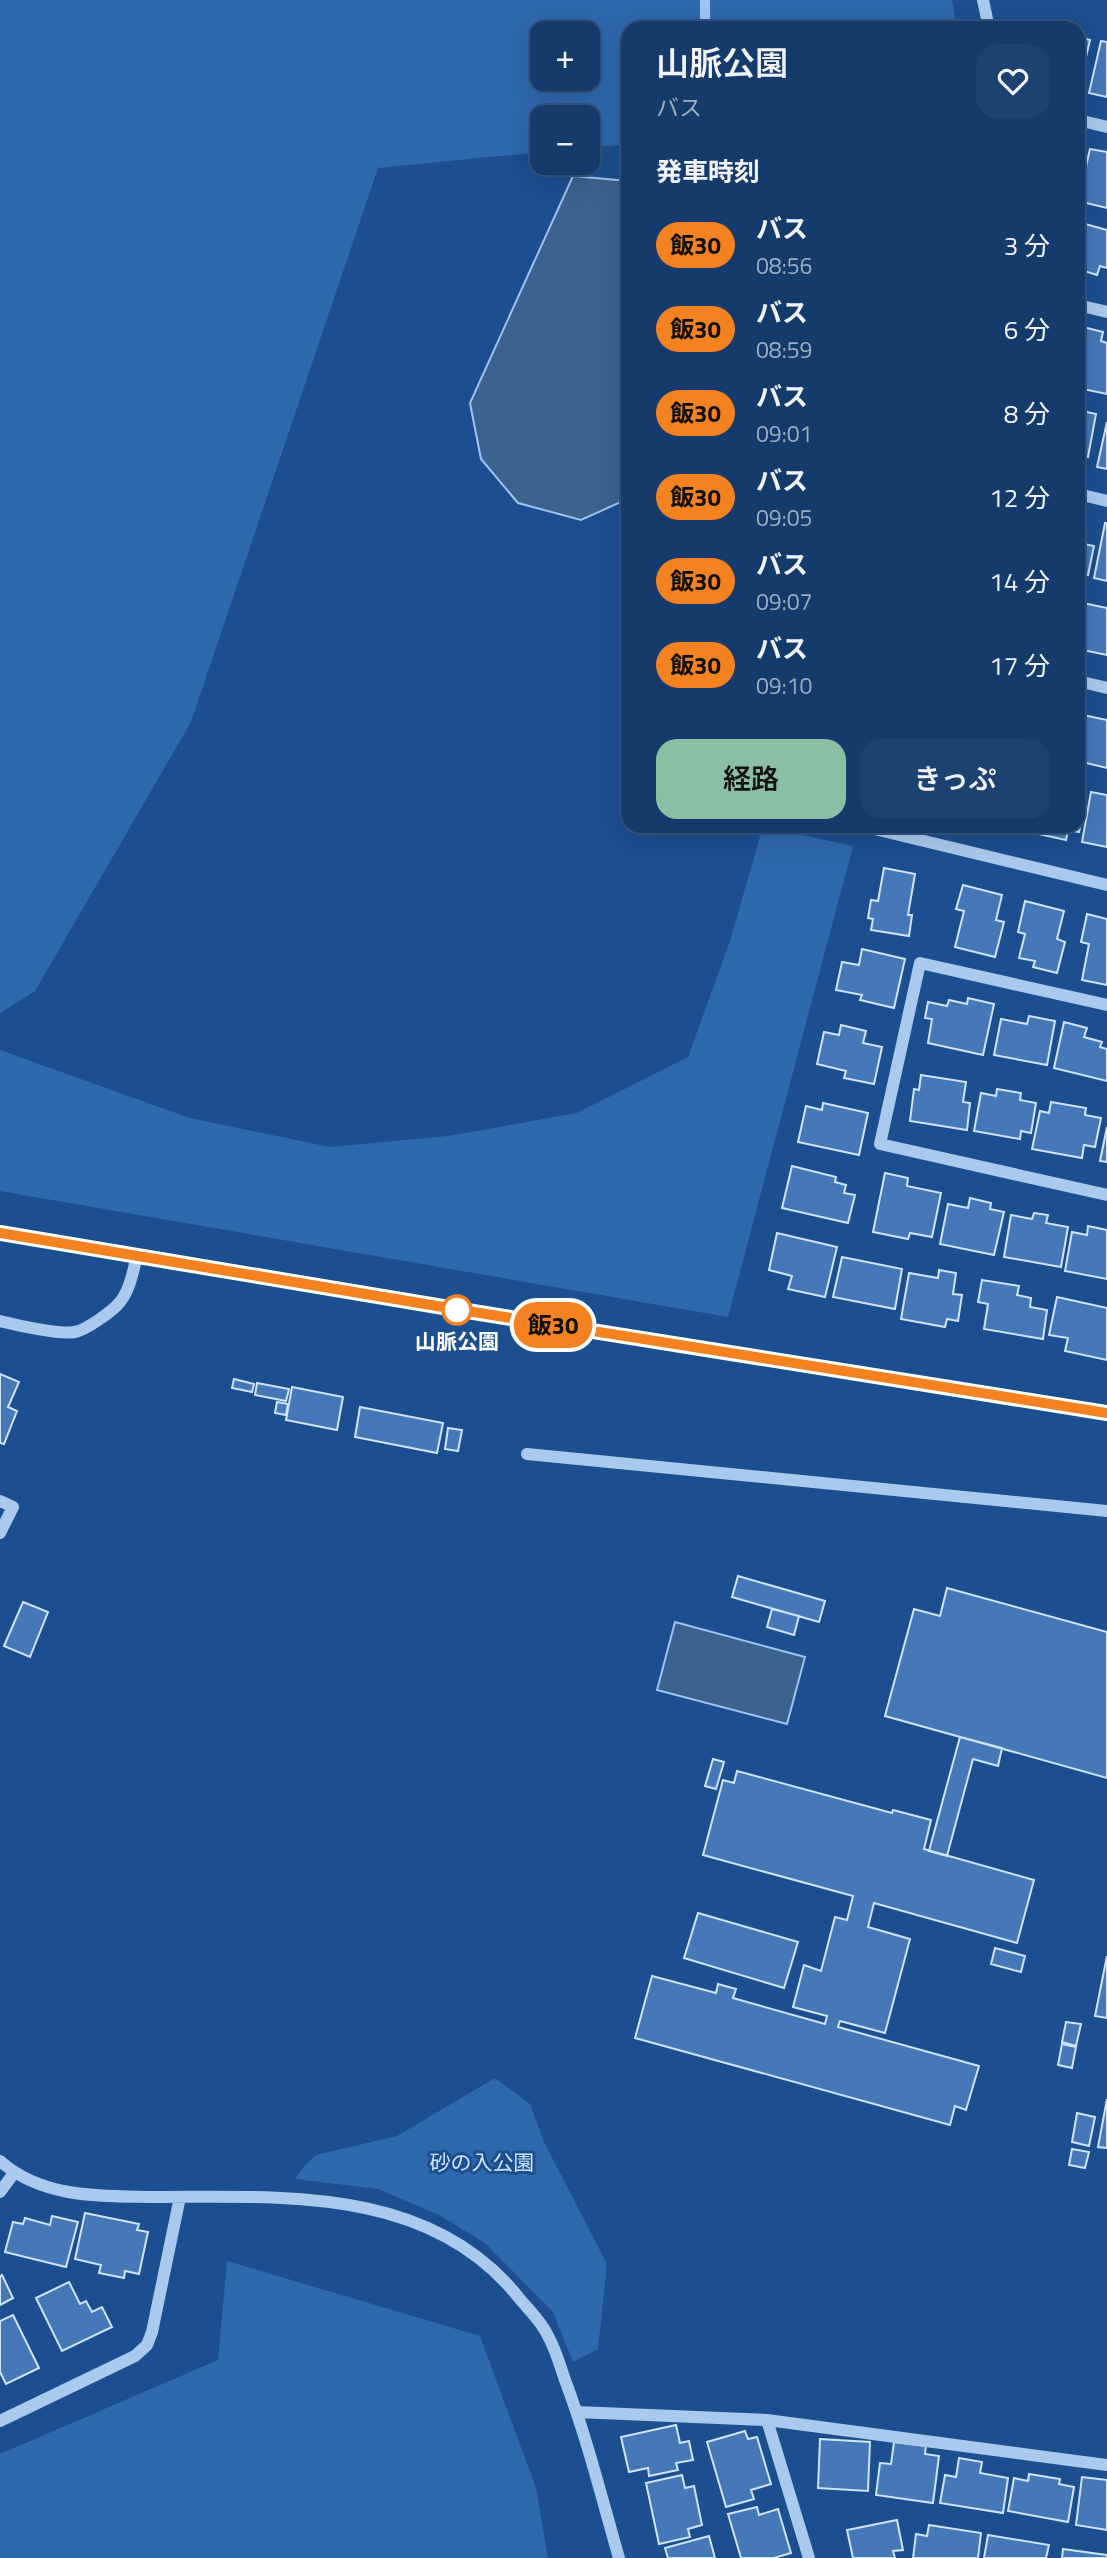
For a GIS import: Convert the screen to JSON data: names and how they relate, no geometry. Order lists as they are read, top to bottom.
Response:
{
  "parks": ["砂の入公園"],
  "places": ["山脈公園"],
  "lines": ["bus line 飯30"],
  "page": {
    "on_map": "飯30",
    "map_buttons": ["+", "−"],
    "heading": [
      ["山脈公園", "バス"],
      "発車時刻"
    ],
    "list": [
      {
        "mark": "飯30",
        "name": "バス",
        "note": "08:56",
        "value": "3 分"
      },
      {
        "mark": "飯30",
        "name": "バス",
        "note": "08:59",
        "value": "6 分"
      },
      {
        "mark": "飯30",
        "name": "バス",
        "note": "09:01",
        "value": "8 分"
      },
      {
        "mark": "飯30",
        "name": "バス",
        "note": "09:05",
        "value": "12 分"
      },
      {
        "mark": "飯30",
        "name": "バス",
        "note": "09:07",
        "value": "14 分"
      },
      {
        "mark": "飯30",
        "name": "バス",
        "note": "09:10",
        "value": "17 分"
      }
    ],
    "buttons": ["経路", "きっぷ"]
  }
}
